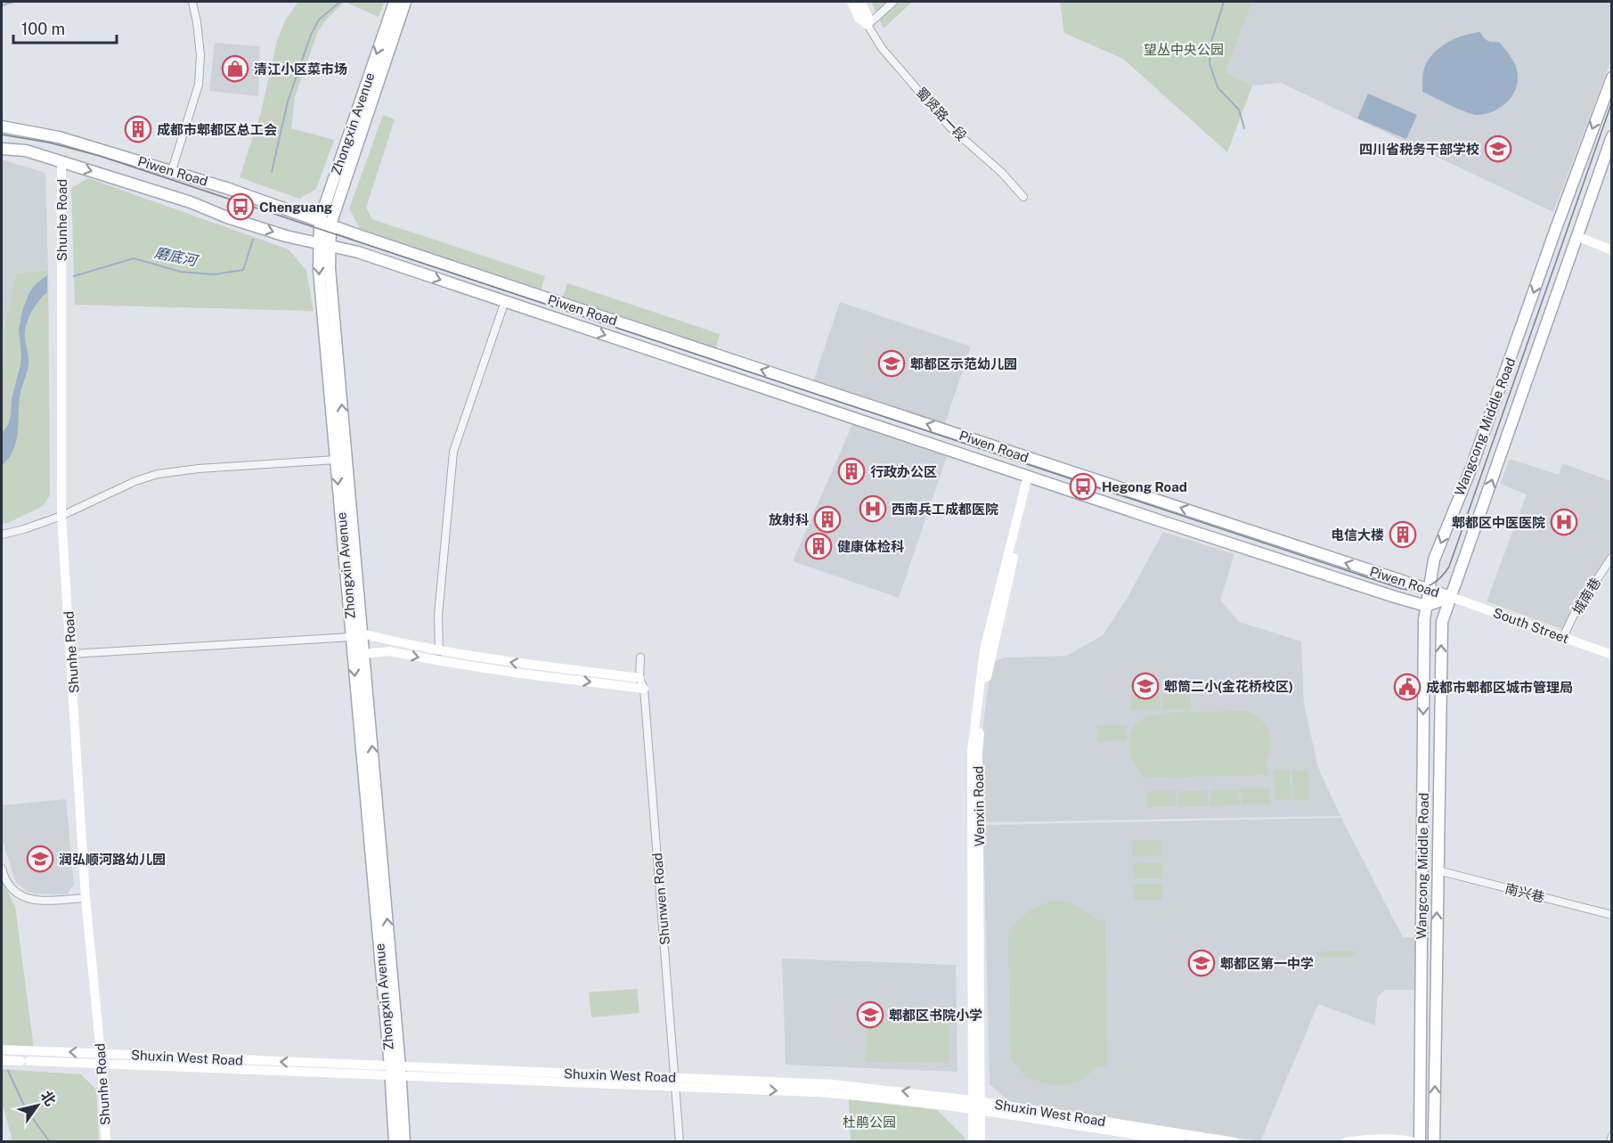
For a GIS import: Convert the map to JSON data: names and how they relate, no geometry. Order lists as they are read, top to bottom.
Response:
{
  "streets": {
    "main road": ["Zhongxin Avenue", "Piwen Road", "Wangcong Middle Road"],
    "street": [
      "蜀贤路一段",
      "Shunhe Road",
      "城南巷",
      "South Street",
      "南兴巷",
      "Shunwen Road",
      "Shuxin West Road"
    ]
  },
  "crossings": [
    ["Zhongxin Avenue", "Piwen Road"],
    ["Zhongxin Avenue", "Shuxin West Road"],
    ["Piwen Road", "Shunhe Road"],
    ["Piwen Road", "Wangcong Middle Road"],
    ["Piwen Road", "South Street"],
    ["Shunhe Road", "Shuxin West Road"],
    ["Wangcong Middle Road", "South Street"],
    ["Wangcong Middle Road", "南兴巷"],
    ["城南巷", "South Street"],
    ["Shunwen Road", "Shuxin West Road"]
  ],
  "water": ["磨底河"],
  "parks": ["望丛中央公园", "杜鹃公园"],
  "places": {
    "shop": ["清江小区菜市场"],
    "building": [
      "成都市郫都区总工会",
      "行政办公区",
      "放射科",
      "电信大楼",
      "健康体检科"
    ],
    "school or university": [
      "四川省税务干部学校",
      "郫都区示范幼儿园",
      "郫筒二小(金花桥校区)",
      "润弘顺河路幼儿园",
      "郫都区第一中学",
      "郫都区书院小学"
    ],
    "bus stop": ["Chenguang", "Hegong Road"],
    "hospital": ["西南兵工成都医院", "郫都区中医医院"],
    "public building": ["成都市郫都区城市管理局"]
  },
  "scale_bar": "100 m",
  "north": "top right"
}
